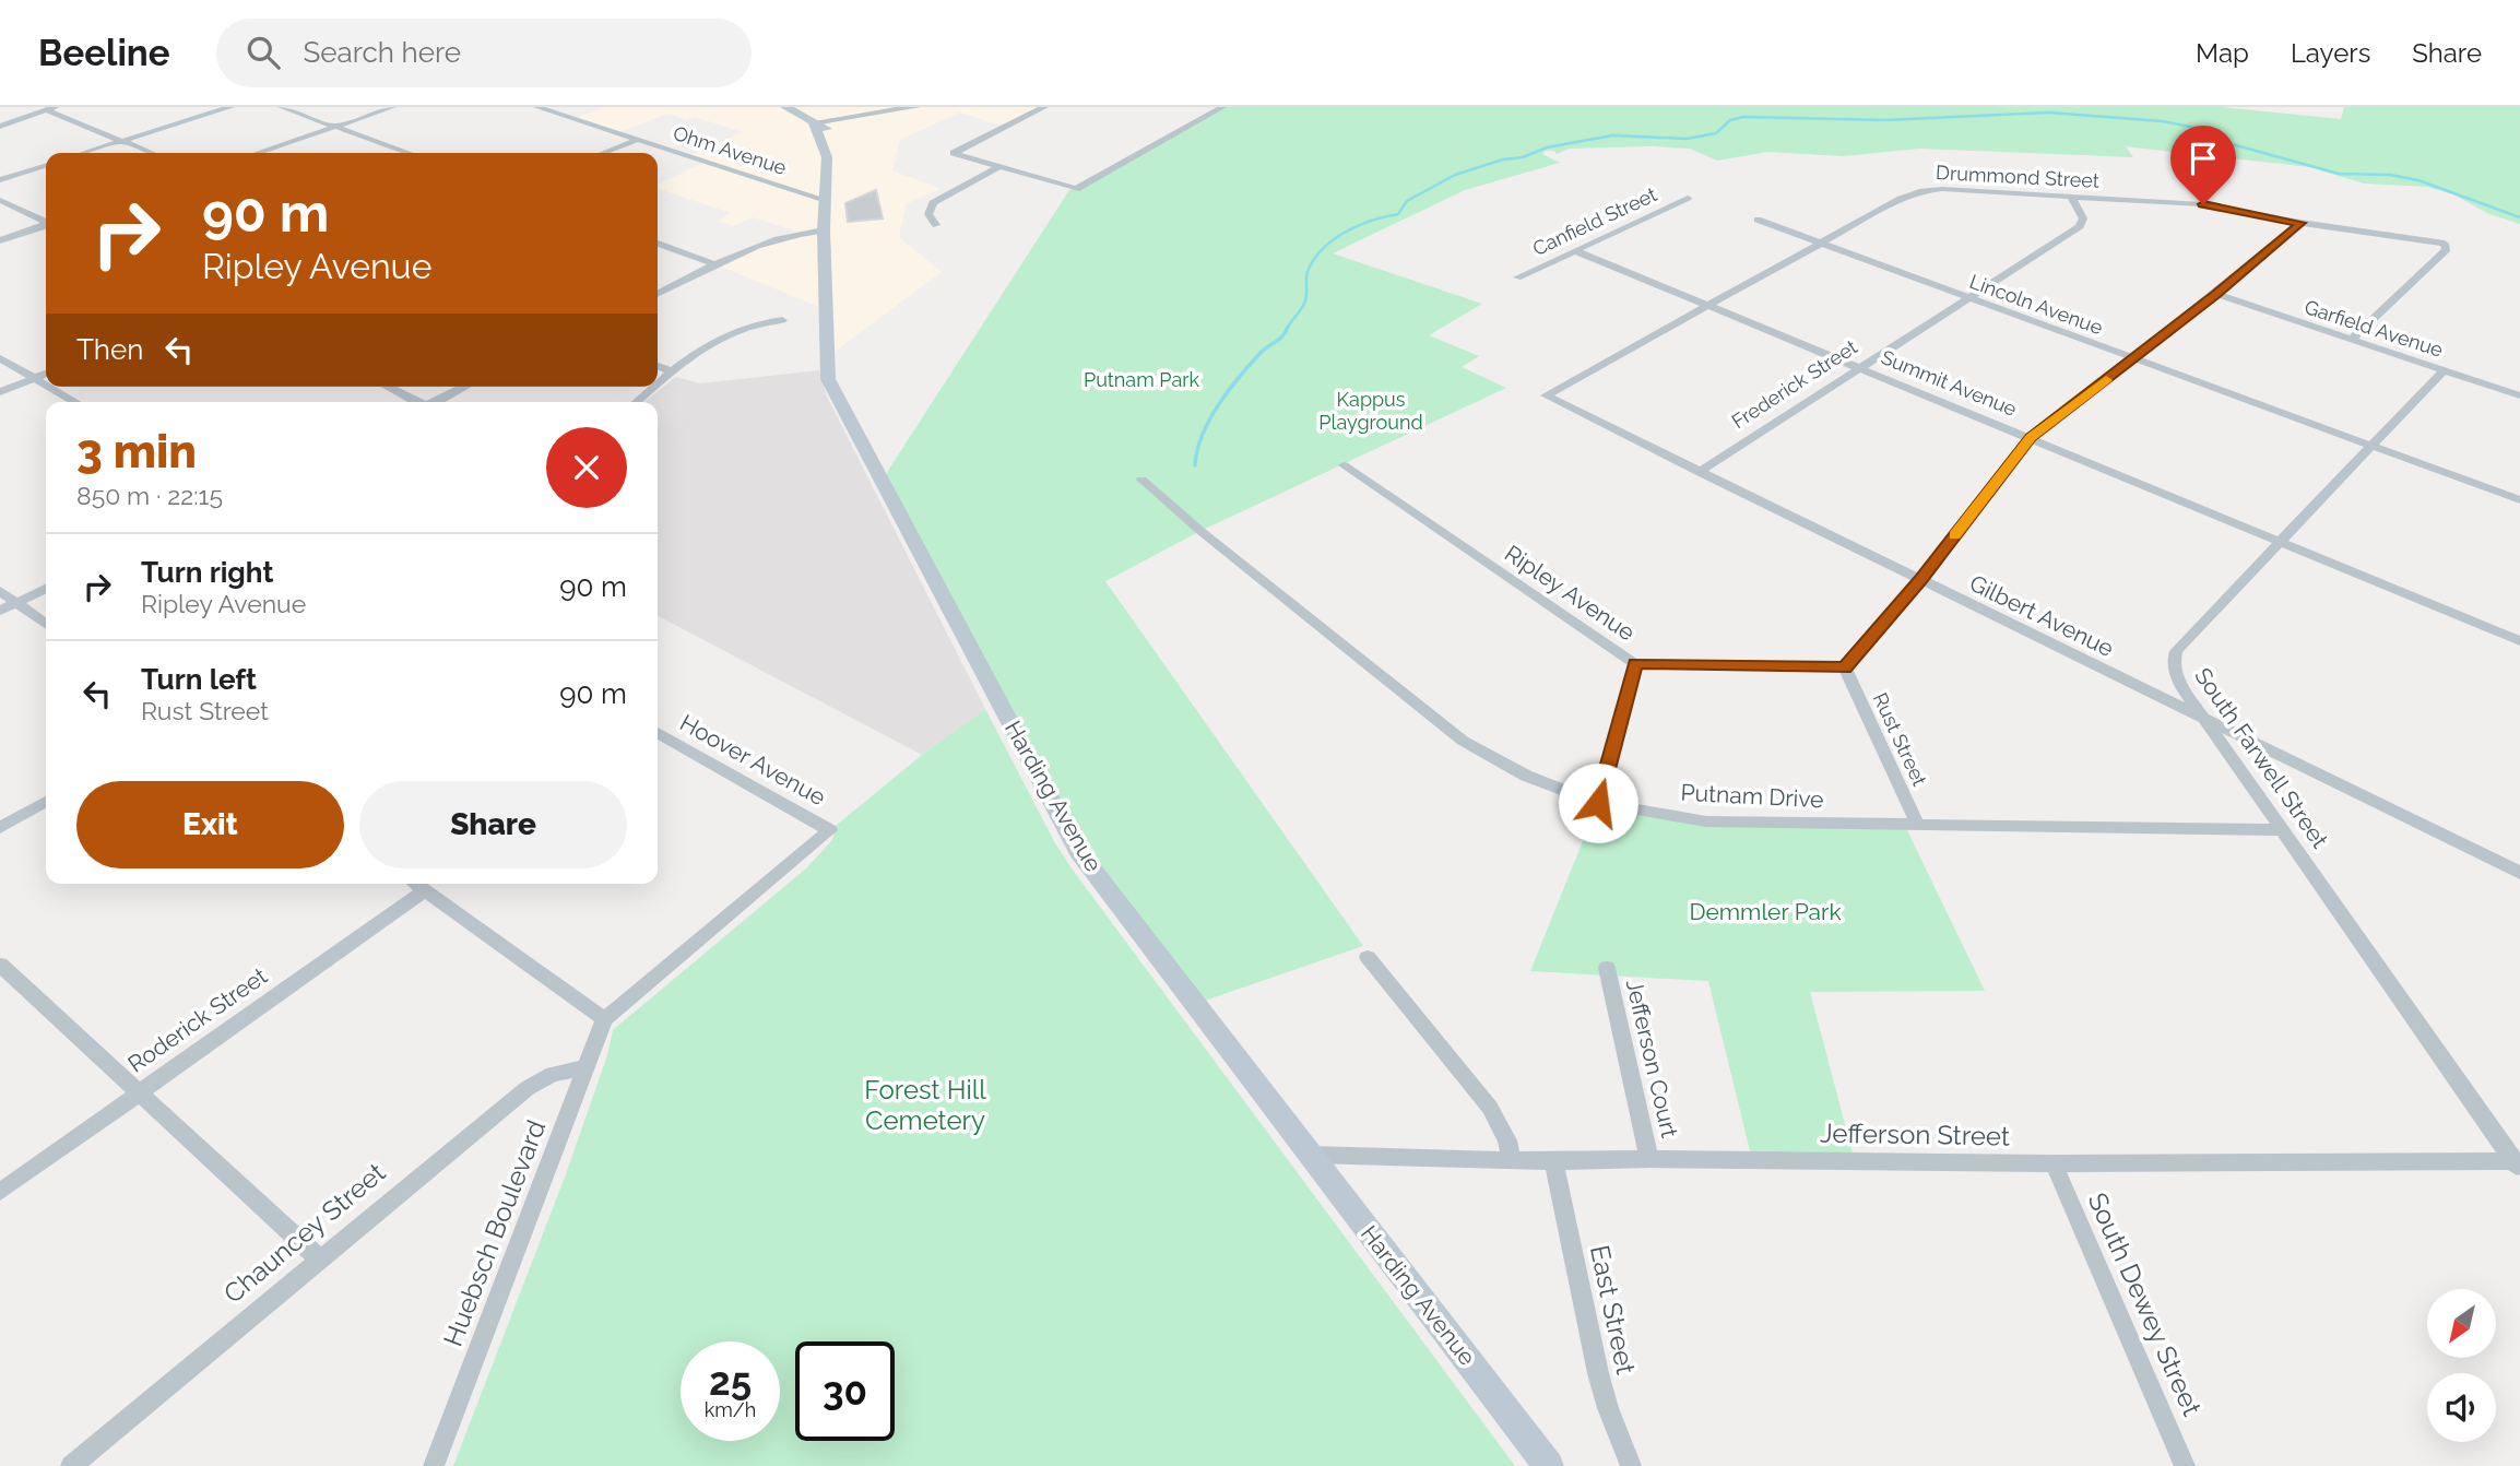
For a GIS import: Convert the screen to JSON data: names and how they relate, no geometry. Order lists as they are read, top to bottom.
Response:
{
  "streets": {
    "main road": ["Harding Avenue"],
    "street": [
      "Ohm Avenue",
      "Drummond Street",
      "Canfield Street",
      "Lincoln Avenue",
      "Garfield Avenue",
      "Summit Avenue",
      "Frederick Street",
      "Ripley Avenue",
      "Gilbert Avenue",
      "Rust Street",
      "South Farwell Street",
      "Hoover Avenue",
      "Putnam Drive",
      "Roderick Street",
      "Jefferson Court",
      "Jefferson Street",
      "Chauncey Street",
      "Huebsch Boulevard",
      "South Dewey Street",
      "East Street"
    ]
  },
  "crossings": [
    ["Ohm Avenue", "Harding Avenue"],
    ["Drummond Street", "Lincoln Avenue"],
    ["Drummond Street", "Garfield Avenue"],
    ["Drummond Street", "Summit Avenue"],
    ["Drummond Street", "Frederick Street"],
    ["Drummond Street", "Gilbert Avenue"],
    ["Canfield Street", "Summit Avenue"],
    ["Lincoln Avenue", "Frederick Street"],
    ["Lincoln Avenue", "South Farwell Street"],
    ["Garfield Avenue", "South Farwell Street"],
    ["Summit Avenue", "Frederick Street"],
    ["Summit Avenue", "South Farwell Street"],
    ["Frederick Street", "Gilbert Avenue"],
    ["Ripley Avenue", "Rust Street"],
    ["Gilbert Avenue", "South Farwell Street"],
    ["Rust Street", "Putnam Drive"],
    ["South Farwell Street", "Putnam Drive"],
    ["South Farwell Street", "Jefferson Street"],
    ["Hoover Avenue", "Huebsch Boulevard"],
    ["Harding Avenue", "Jefferson Street"],
    ["Jefferson Court", "Jefferson Street"],
    ["Jefferson Street", "South Dewey Street"],
    ["Jefferson Street", "East Street"],
    ["Chauncey Street", "Huebsch Boulevard"]
  ],
  "parks": [
    "Putnam Park",
    "Kappus Playground",
    "Demmler Park",
    "Forest Hill Cemetery"
  ],
  "north": "bottom left",
  "page": {
    "header": "Beeline",
    "search": "Search here",
    "nav": ["Map", "Layers", "Share"],
    "turn": ["90 m", "Ripley Avenue"],
    "then": "Then",
    "heading": ["3 min", "850 m · 22:15"],
    "list": [
      {
        "name": "Turn right",
        "note": "Ripley Avenue",
        "value": "90 m"
      },
      {
        "name": "Turn left",
        "note": "Rust Street",
        "value": "90 m"
      }
    ],
    "buttons": ["Exit", "Share"],
    "speed": "25 km/h",
    "limit": "30"
  }
}
